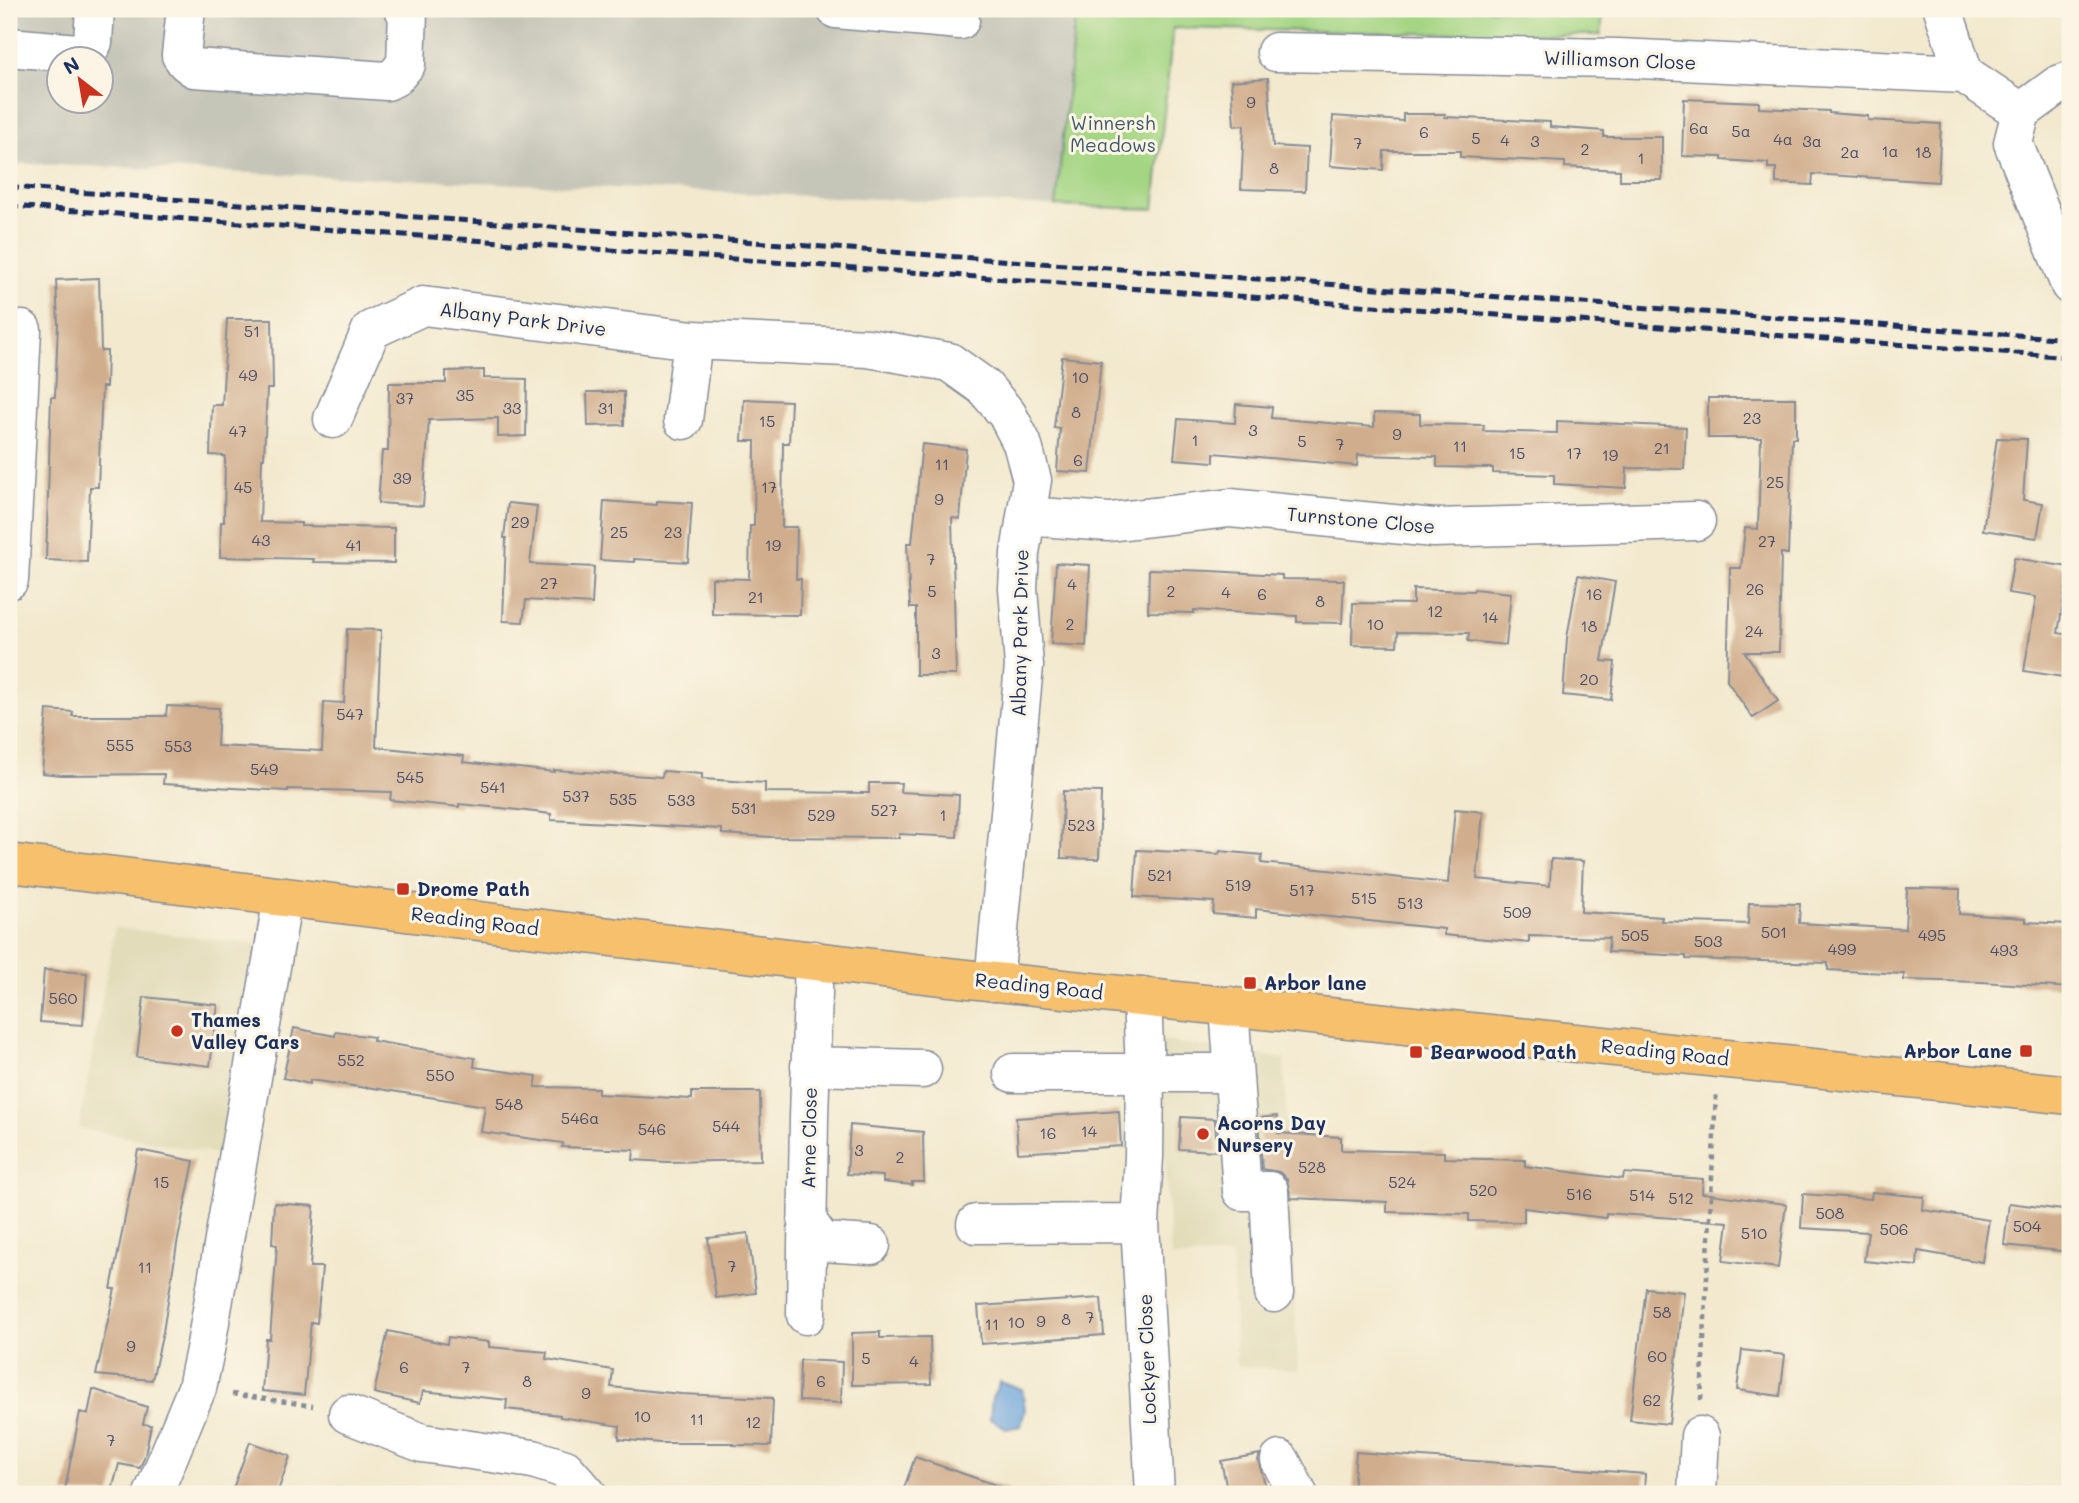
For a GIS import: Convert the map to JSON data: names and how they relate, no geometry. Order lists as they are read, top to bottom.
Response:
{
  "streets": {
    "main road": ["Reading Road"],
    "street": [
      "Williamson Close",
      "Albany Park Drive",
      "Turnstone Close",
      "Arne Close",
      "Lockyer Close"
    ]
  },
  "crossings": [
    ["Albany Park Drive", "Turnstone Close"],
    ["Albany Park Drive", "Reading Road"],
    ["Reading Road", "Arne Close"],
    ["Reading Road", "Lockyer Close"]
  ],
  "parks": ["Winnersh Meadows"],
  "places": {
    "transit": [
      "Drome Path",
      "Arbor lane",
      "Arbor Lane",
      "Bearwood Path"
    ],
    "other": ["Thames Valley Cars", "Acorns Day Nursery"]
  },
  "house_numbers": [
    "9",
    "6a",
    "5a",
    "6",
    "5",
    "4a",
    "4",
    "3",
    "3a",
    "7",
    "2",
    "1a",
    "2a",
    "18",
    "1",
    "8",
    "51",
    "49",
    "10",
    "35",
    "37",
    "33",
    "31",
    "8",
    "23",
    "15",
    "3",
    "47",
    "9",
    "1",
    "5",
    "7",
    "11",
    "21",
    "15",
    "17",
    "19",
    "6",
    "11",
    "39",
    "25",
    "45",
    "17",
    "9",
    "29",
    "25",
    "23",
    "43",
    "27",
    "41",
    "19",
    "7",
    "27",
    "4",
    "26",
    "5",
    "2",
    "4",
    "6",
    "16",
    "21",
    "8",
    "12",
    "14",
    "2",
    "10",
    "18",
    "24",
    "3",
    "20",
    "547",
    "555",
    "553",
    "549",
    "545",
    "541",
    "537",
    "535",
    "533",
    "531",
    "527",
    "529",
    "1",
    "523",
    "521",
    "519",
    "517",
    "515",
    "513",
    "509",
    "501",
    "505",
    "495",
    "503",
    "499",
    "493",
    "560",
    "552",
    "550",
    "548",
    "546a",
    "544",
    "546",
    "14",
    "16",
    "3",
    "2",
    "528",
    "15",
    "524",
    "520",
    "516",
    "514",
    "512",
    "508",
    "504",
    "506",
    "510",
    "7",
    "11",
    "58",
    "7",
    "8",
    "9",
    "10",
    "11",
    "9",
    "60",
    "5",
    "4",
    "6",
    "7",
    "8",
    "6",
    "9",
    "62",
    "10",
    "11",
    "12",
    "7"
  ],
  "north": "top left"
}
